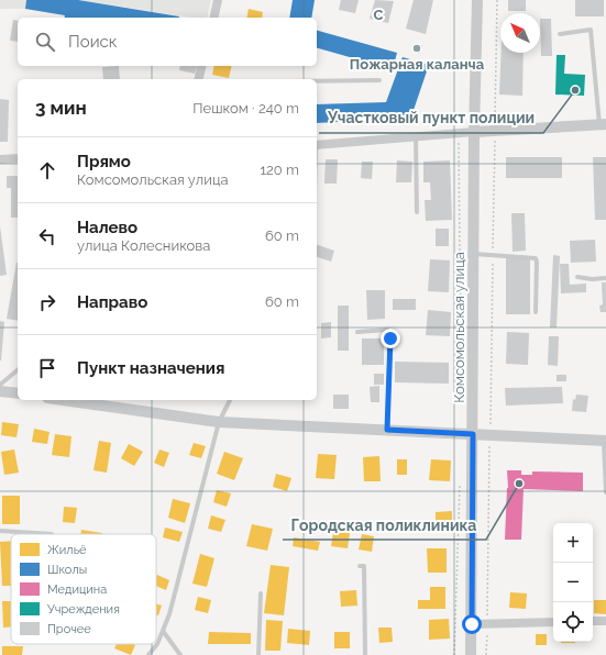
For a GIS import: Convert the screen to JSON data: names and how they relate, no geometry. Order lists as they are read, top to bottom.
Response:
{
  "streets": {
    "street": ["Комсомольская улица"]
  },
  "places": ["Пожарная каланча", "Участковый пункт полиции", "Городская поликлиника"],
  "legend": [
    "Жильё",
    "Школы",
    "Медицина",
    "Учреждения",
    "Прочее"
  ],
  "north": "top left",
  "page": {
    "search": "Поиск",
    "heading": ["3 мин", "Пешком · 240 m"],
    "list": [
      ["Прямо", "Комсомольская улица", "120 m"],
      ["Налево", "улица Колесникова", "60 m"],
      ["Направо", "60 m"],
      "Пункт назначения"
    ],
    "map_buttons": ["+", "−"]
  },
  "grid": {
    "columns": ["C"]
  }
}
